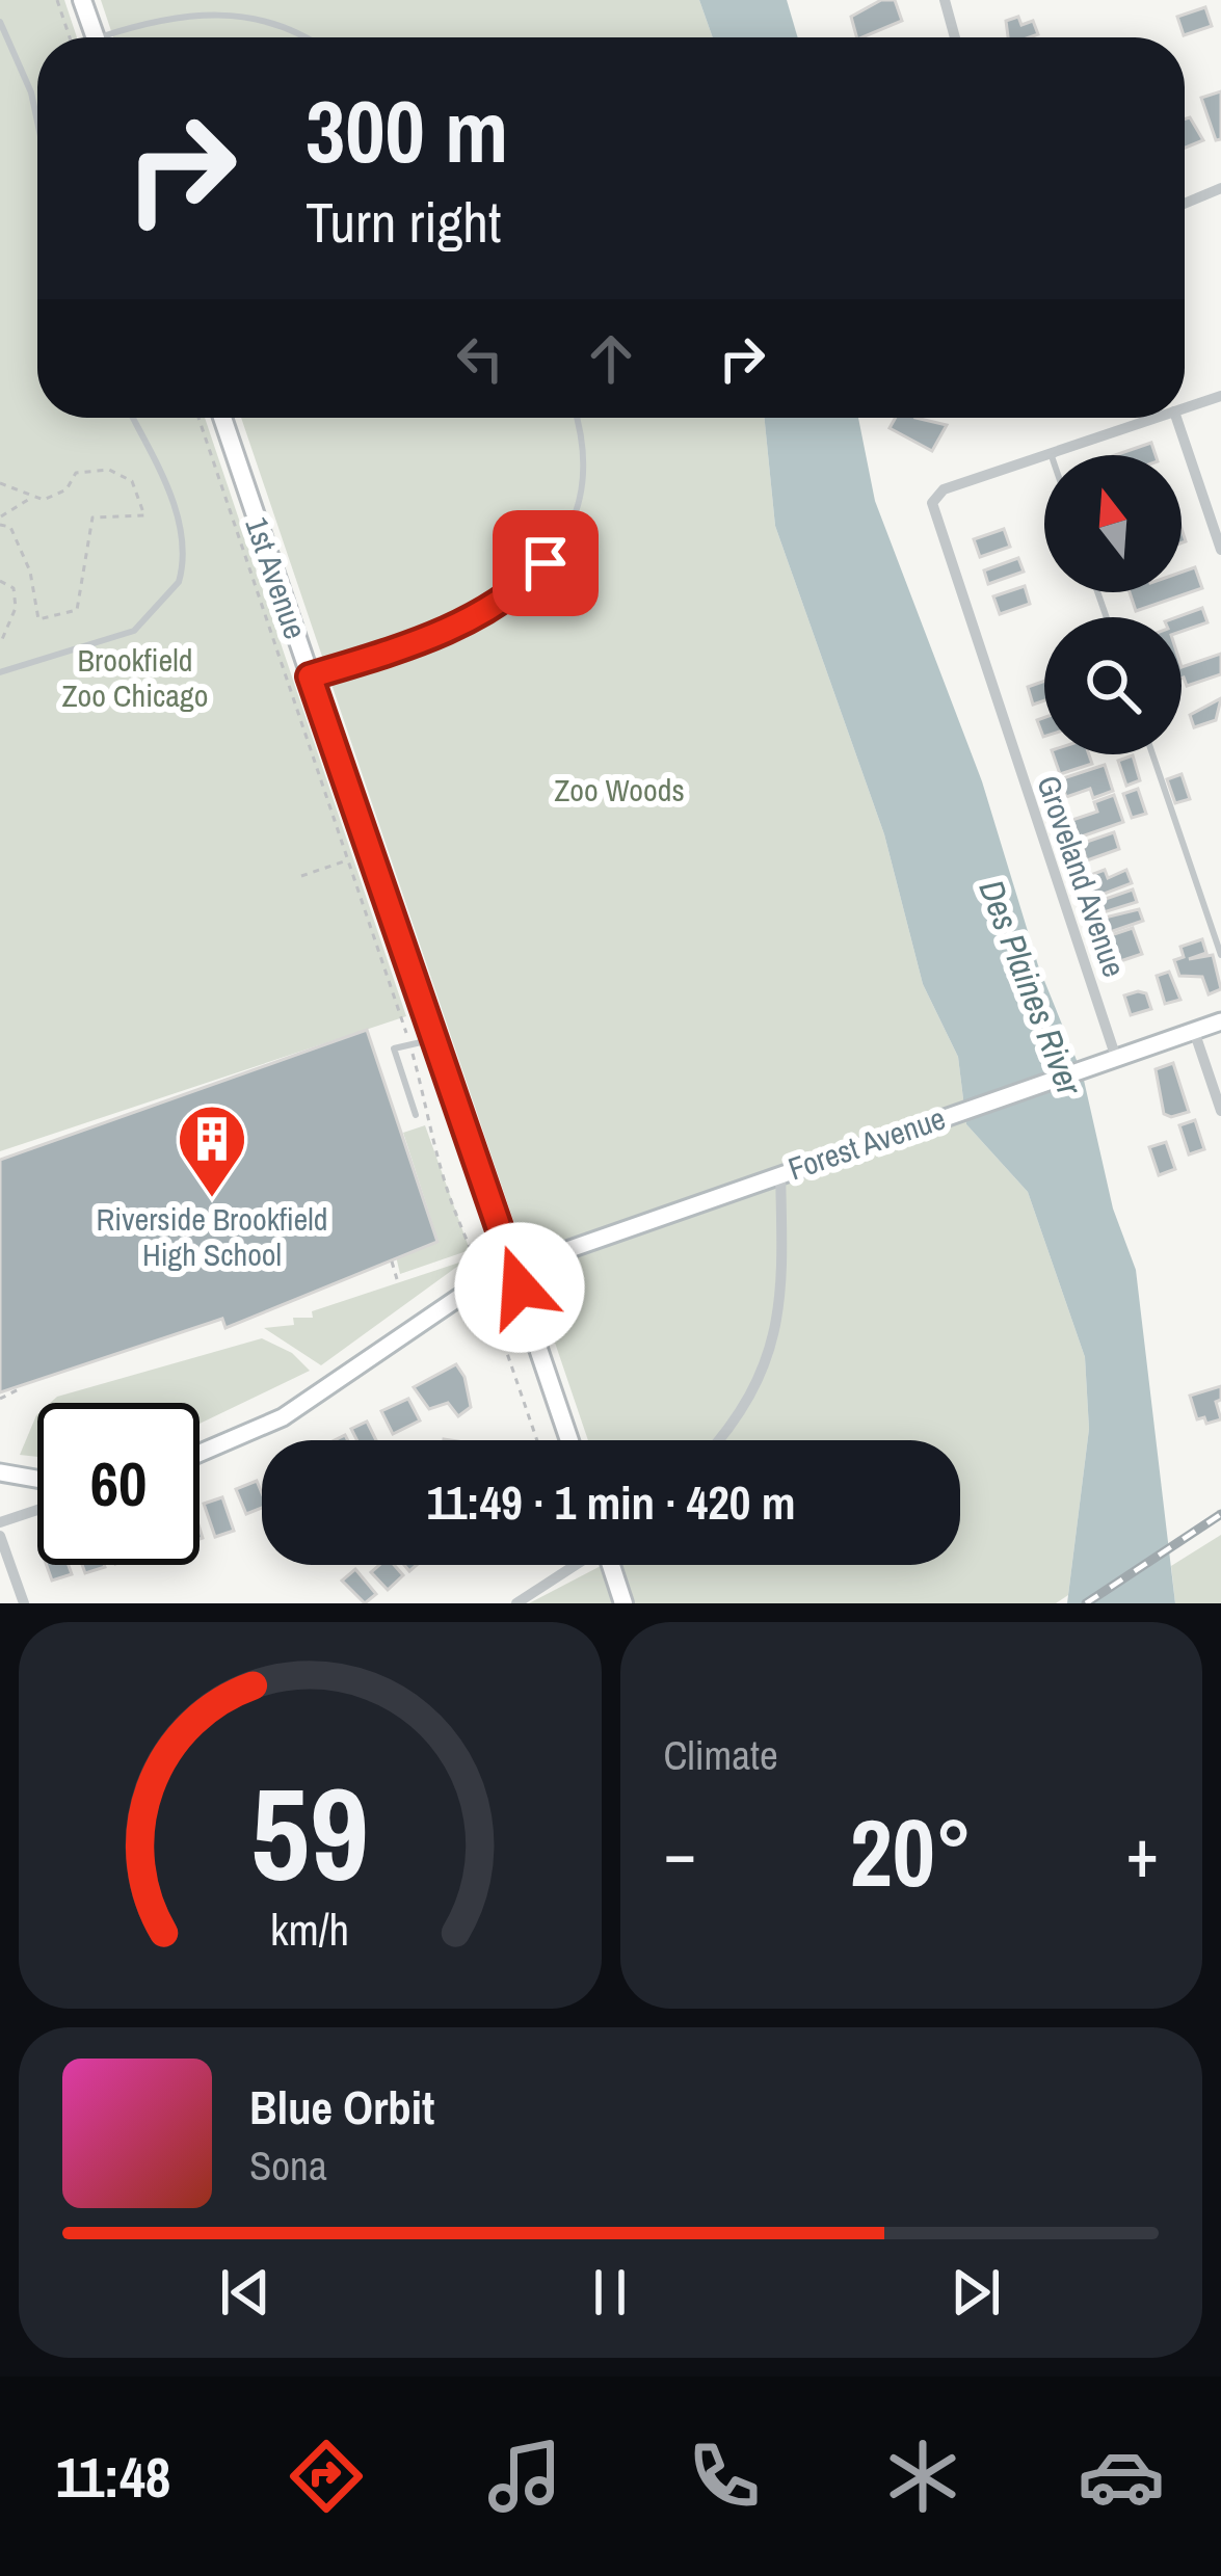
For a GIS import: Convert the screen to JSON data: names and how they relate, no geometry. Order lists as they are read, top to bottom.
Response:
{
  "streets": {
    "main road": ["1st Avenue"],
    "street": ["Groveland Avenue", "Forest Avenue"]
  },
  "crossings": [
    ["1st Avenue", "Forest Avenue"],
    ["Groveland Avenue", "Forest Avenue"]
  ],
  "water": ["Des Plaines River"],
  "parks": ["Brookfield Zoo Chicago", "Zoo Woods"],
  "places": {
    "building": ["Riverside Brookfield High School"]
  },
  "north": "top",
  "page": {
    "turn": ["300 m", "Turn right"],
    "limit": "60",
    "trip": "11:49 · 1 min · 420 m",
    "tile": "Climate",
    "heat": ["−", "20°", "+"],
    "song": ["Blue Orbit", "Sona"],
    "tabs": "11:48",
    "gauge": ["59", "km/h"]
  }
}
